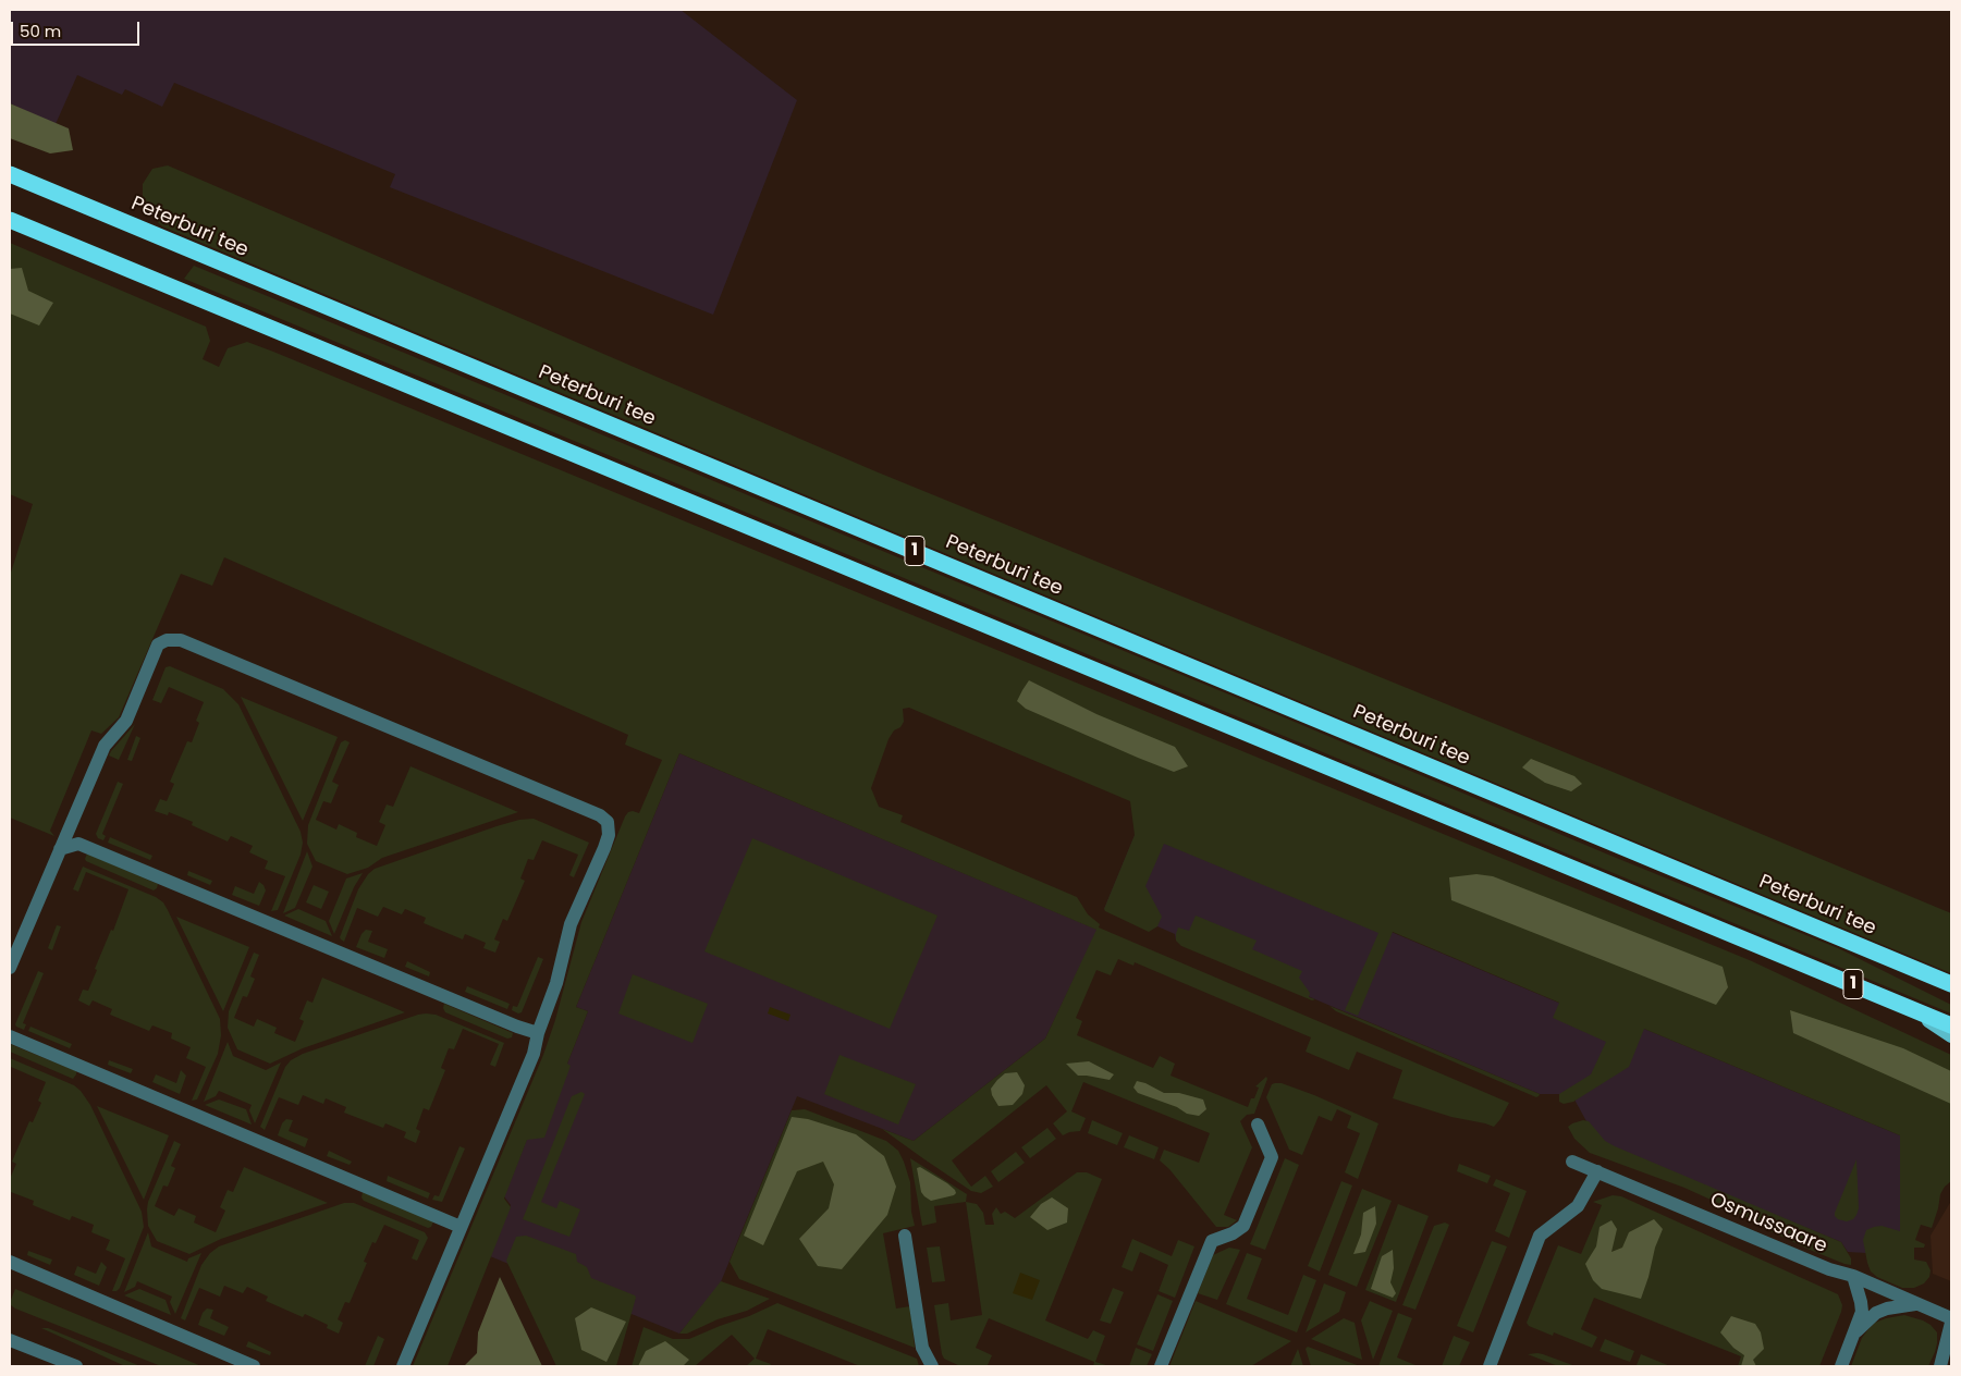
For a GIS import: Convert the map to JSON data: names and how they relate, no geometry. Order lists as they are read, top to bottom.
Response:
{
  "streets": {
    "highway": ["Peterburi tee", "1"],
    "street": ["Osmussaare"]
  },
  "scale_bar": "50 m"
}
